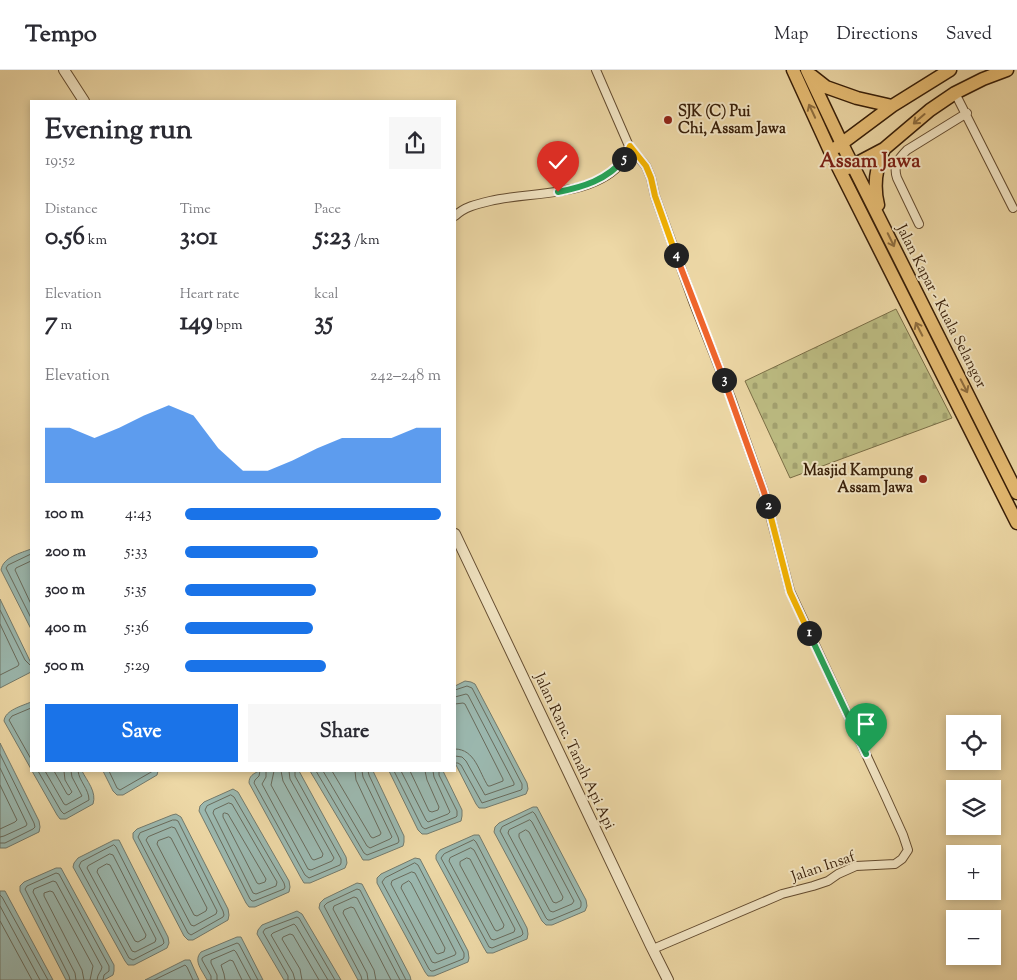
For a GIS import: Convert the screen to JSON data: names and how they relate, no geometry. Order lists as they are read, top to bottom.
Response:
{
  "streets": {
    "highway": ["Jalan Kapar - Kuala Selangor"],
    "street": ["Jalan Ranc. Tanah Api Api", "Jalan Insaf"]
  },
  "crossings": [
    ["Jalan Ranc. Tanah Api Api", "Jalan Insaf"]
  ],
  "districts": ["Assam Jawa"],
  "places": ["SJK (C) Pui Chi, Assam Jawa", "Masjid Kampung Assam Jawa"],
  "page": {
    "header": "Tempo",
    "nav": ["Map", "Directions", "Saved"],
    "heading": ["Evening run", "19:52"],
    "pins": [
      "5",
      "4",
      "3",
      "2",
      "1"
    ],
    "stats": [
      ["Distance", "0.56 km"],
      ["Time", "3:01"],
      ["Pace", "5:23 /km"],
      ["Elevation", "7 m"],
      ["Heart rate", "149 bpm"],
      ["kcal", "35"]
    ],
    "chart": ["Elevation", "242–248 m"],
    "list": [
      {
        "name": "100 m",
        "note": "4:43"
      },
      {
        "name": "200 m",
        "note": "5:33"
      },
      {
        "name": "300 m",
        "note": "5:35"
      },
      {
        "name": "400 m",
        "note": "5:36"
      },
      {
        "name": "500 m",
        "note": "5:29"
      }
    ],
    "buttons": ["Save", "Share"],
    "map_buttons": ["+", "−"]
  }
}
